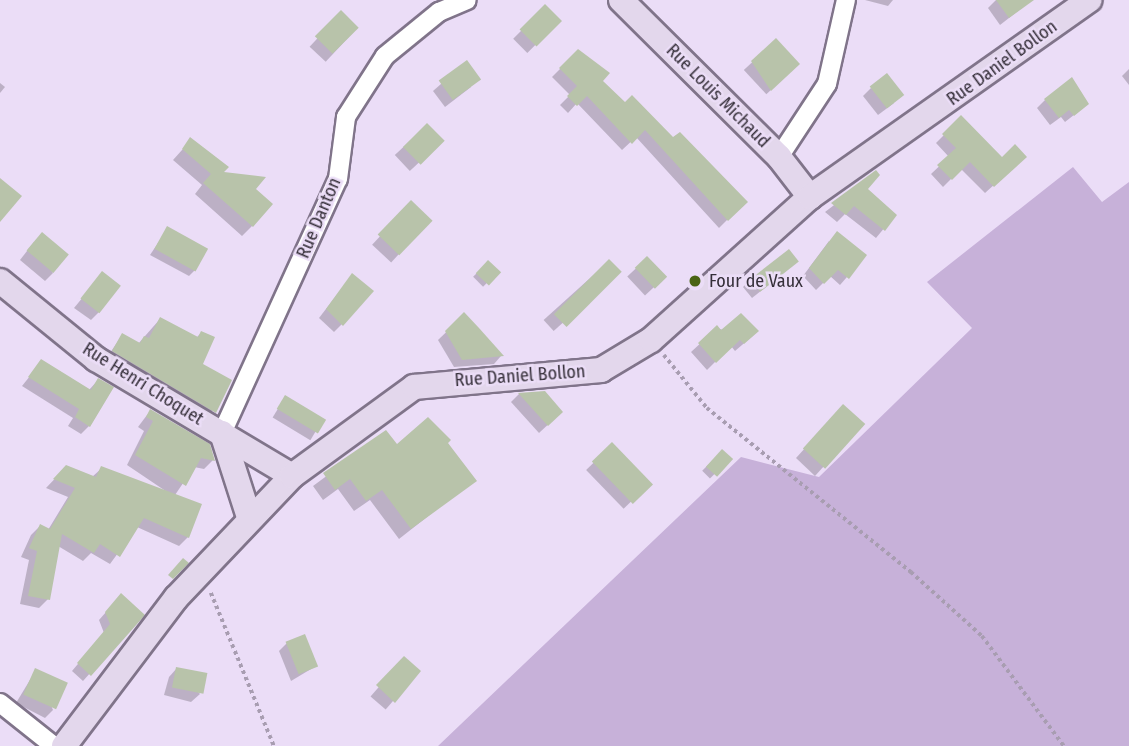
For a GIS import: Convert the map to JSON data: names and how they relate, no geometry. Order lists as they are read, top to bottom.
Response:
{
  "streets": {
    "street": [
      "Rue Daniel Bollon",
      "Rue Louis Michaud",
      "Rue Danton",
      "Rue Henri Choquet"
    ]
  },
  "crossings": [
    ["Rue Daniel Bollon", "Rue Louis Michaud"],
    ["Rue Daniel Bollon", "Rue Henri Choquet"],
    ["Rue Danton", "Rue Henri Choquet"]
  ],
  "places": ["Four de Vaux"]
}
